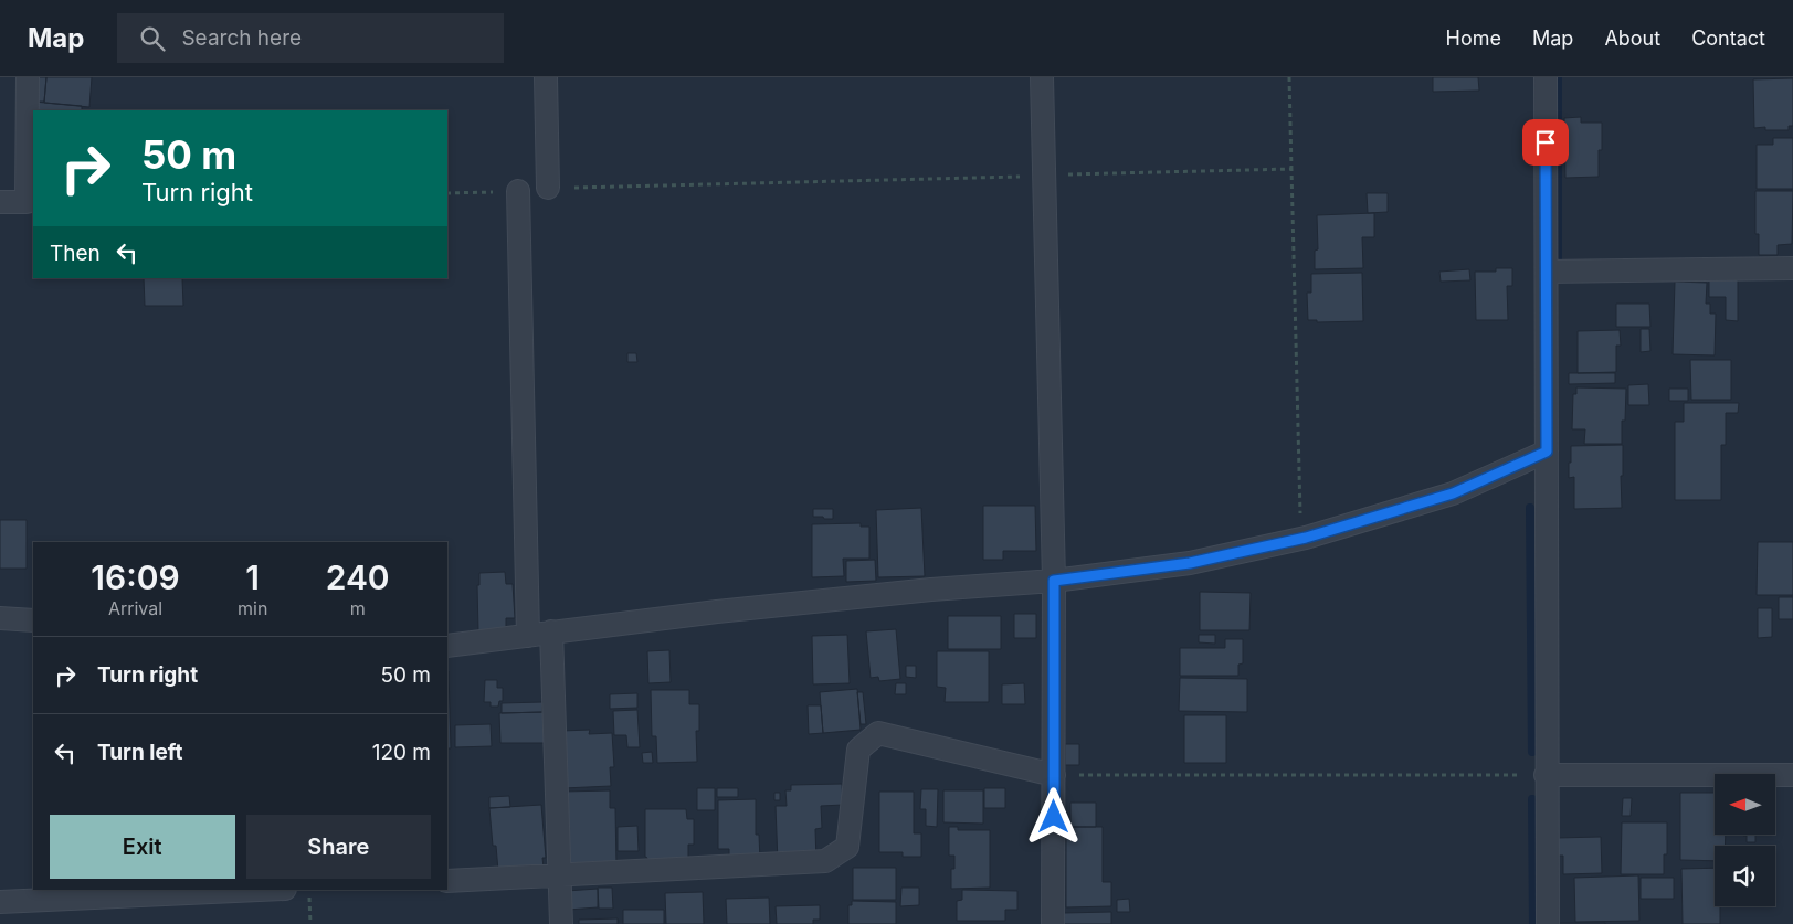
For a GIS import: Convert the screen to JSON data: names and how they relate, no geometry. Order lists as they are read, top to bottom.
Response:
{
  "north": "left",
  "page": {
    "header": "Map",
    "search": "Search here",
    "nav": [
      "Home",
      "Map",
      "About",
      "Contact"
    ],
    "turn": ["50 m", "Turn right"],
    "then": "Then",
    "eta": [
      "16:09",
      "Arrival",
      "1",
      "min",
      "240",
      "m"
    ],
    "list": [
      {
        "name": "Turn right",
        "value": "50 m"
      },
      {
        "name": "Turn left",
        "value": "120 m"
      }
    ],
    "buttons": ["Exit", "Share"]
  }
}
